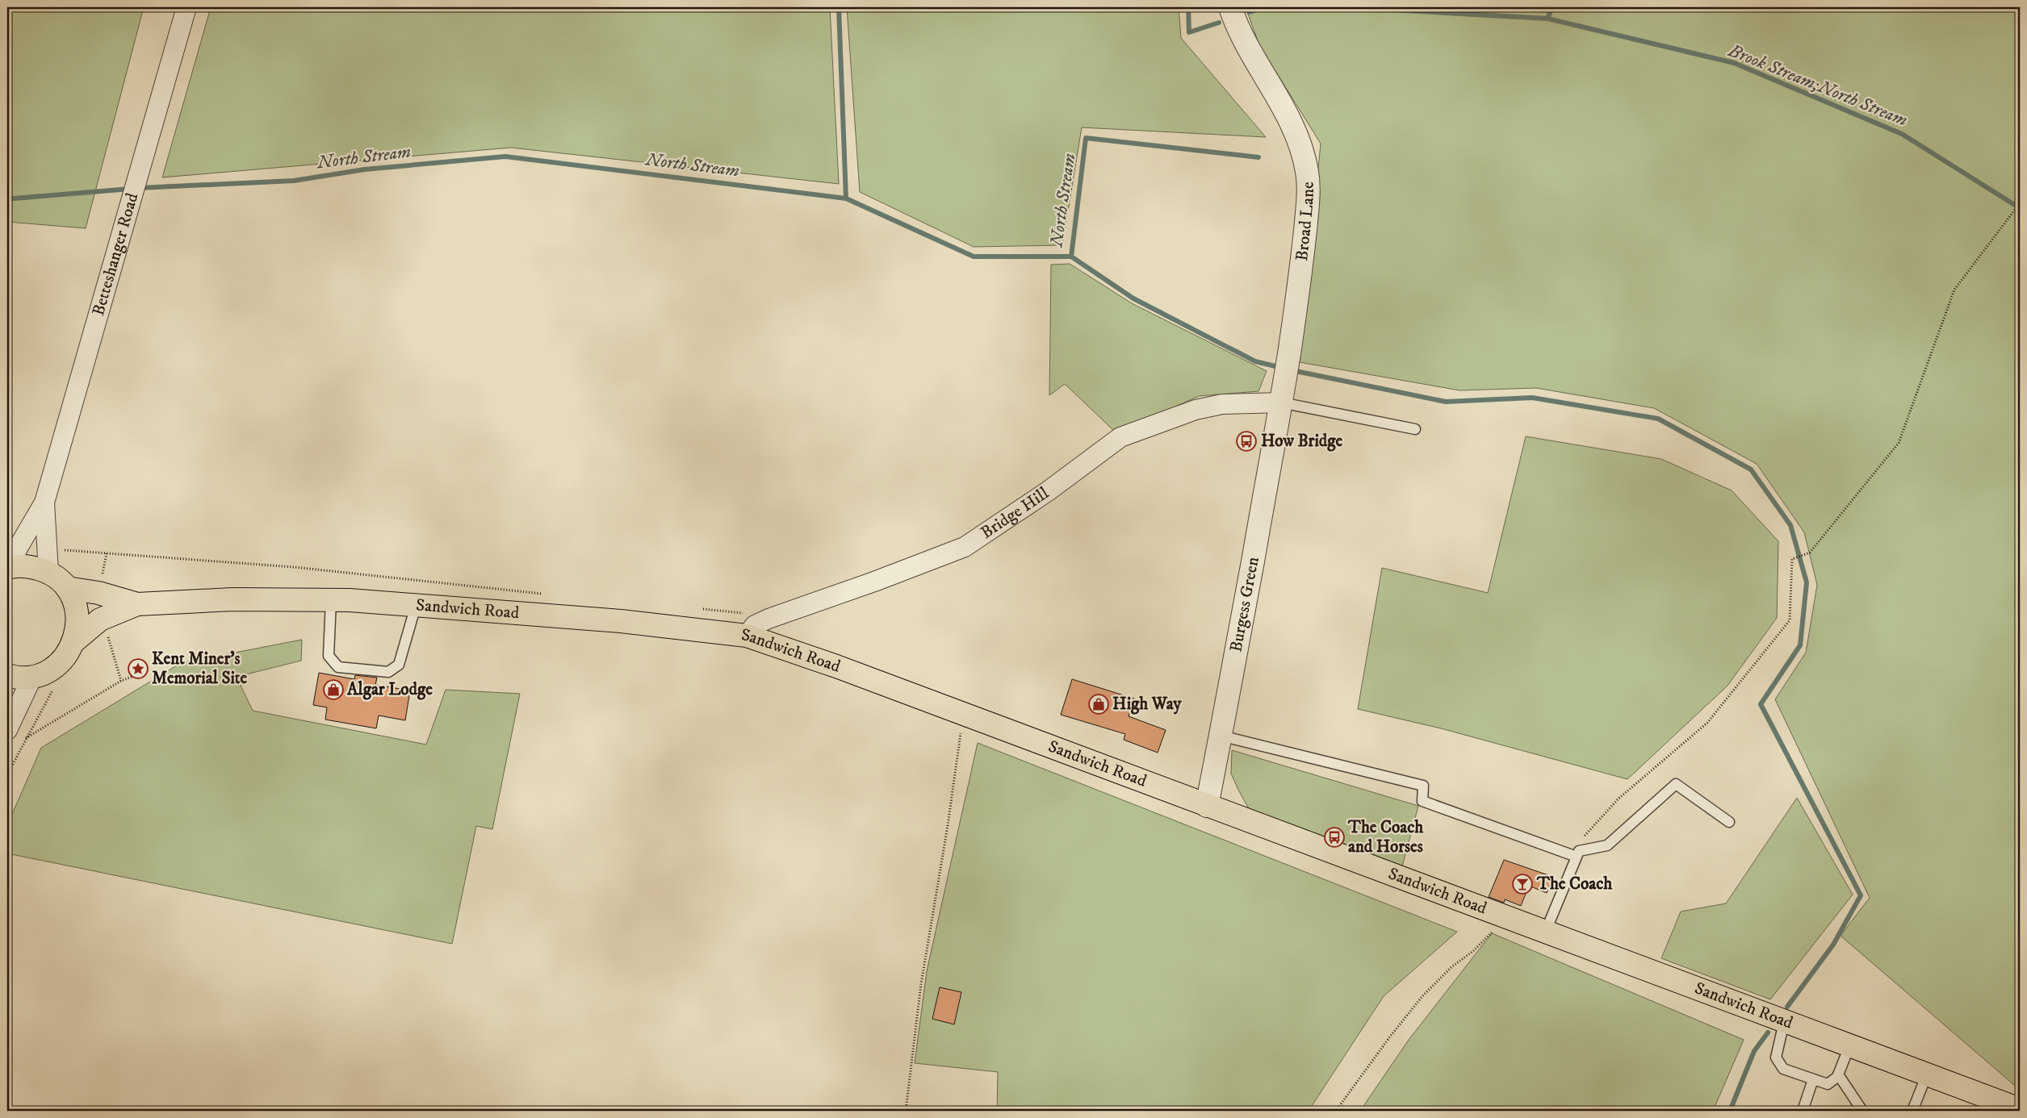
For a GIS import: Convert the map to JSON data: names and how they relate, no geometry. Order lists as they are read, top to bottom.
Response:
{
  "streets": {
    "main road": ["Sandwich Road"],
    "street": [
      "Broad Lane",
      "Betteshanger Road",
      "Bridge Hill",
      "Burgess Green"
    ]
  },
  "crossings": [
    ["Broad Lane", "Bridge Hill"],
    ["Broad Lane", "Burgess Green"],
    ["Bridge Hill", "Burgess Green"],
    ["Bridge Hill", "Sandwich Road"],
    ["Burgess Green", "Sandwich Road"]
  ],
  "water": ["Brook Stream;North Stream", "North Stream"],
  "places": {
    "bus stop": ["How Bridge", "The Coach and Horses"],
    "place": ["Kent Miner's Memorial Site"],
    "shop": ["Algar Lodge", "High Way"],
    "bar": ["The Coach"]
  }
}
